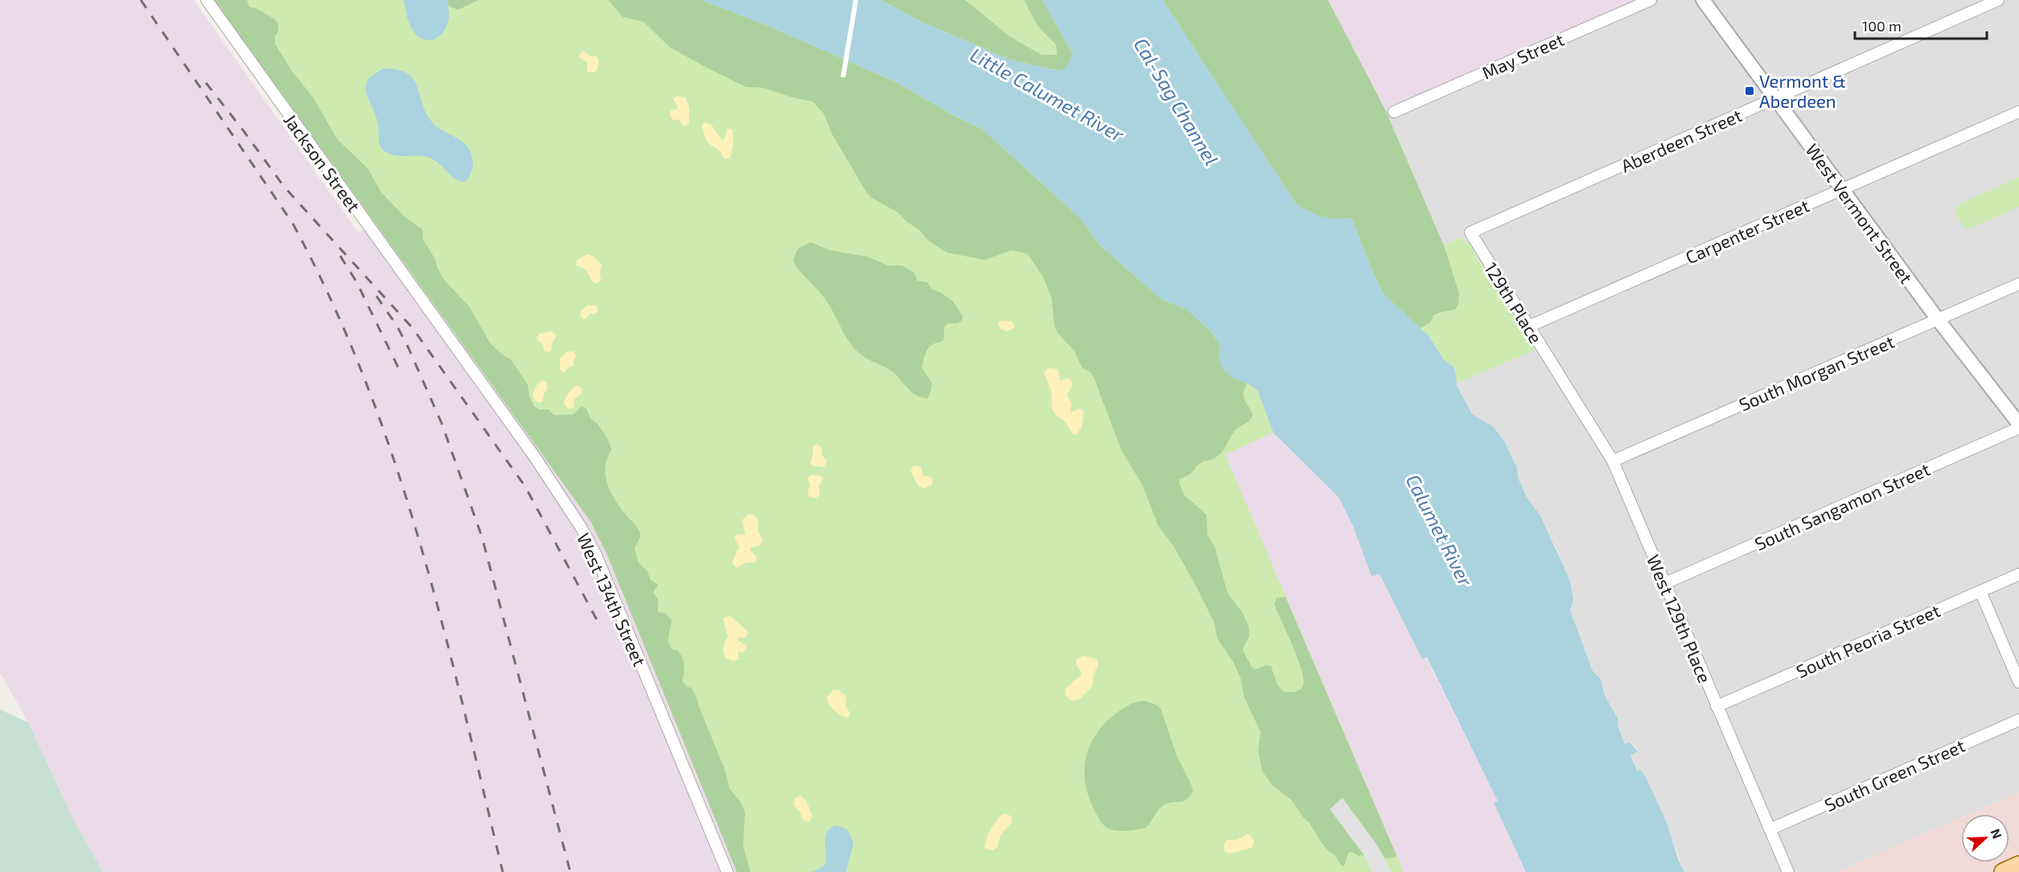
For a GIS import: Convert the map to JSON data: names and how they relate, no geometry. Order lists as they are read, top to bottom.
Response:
{
  "streets": {
    "street": [
      "May Street",
      "Aberdeen Street",
      "Jackson Street",
      "West Vermont Street",
      "Carpenter Street",
      "129th Place",
      "South Morgan Street",
      "South Sangamon Street",
      "West 134th Street",
      "West 129th Place",
      "South Peoria Street",
      "South Green Street"
    ]
  },
  "crossings": [
    ["Aberdeen Street", "West Vermont Street"],
    ["Aberdeen Street", "129th Place"],
    ["Jackson Street", "West 134th Street"],
    ["West Vermont Street", "Carpenter Street"],
    ["West Vermont Street", "South Morgan Street"],
    ["Carpenter Street", "129th Place"],
    ["129th Place", "West 129th Place"],
    ["South Morgan Street", "West 129th Place"],
    ["South Sangamon Street", "West 129th Place"],
    ["West 129th Place", "South Peoria Street"],
    ["West 129th Place", "South Green Street"]
  ],
  "water": ["Little Calumet River", "Cal-Sag Channel", "Calumet River"],
  "places": {
    "transit": ["Vermont & Aberdeen"]
  },
  "scale_bar": "100 m",
  "north": "right"
}
